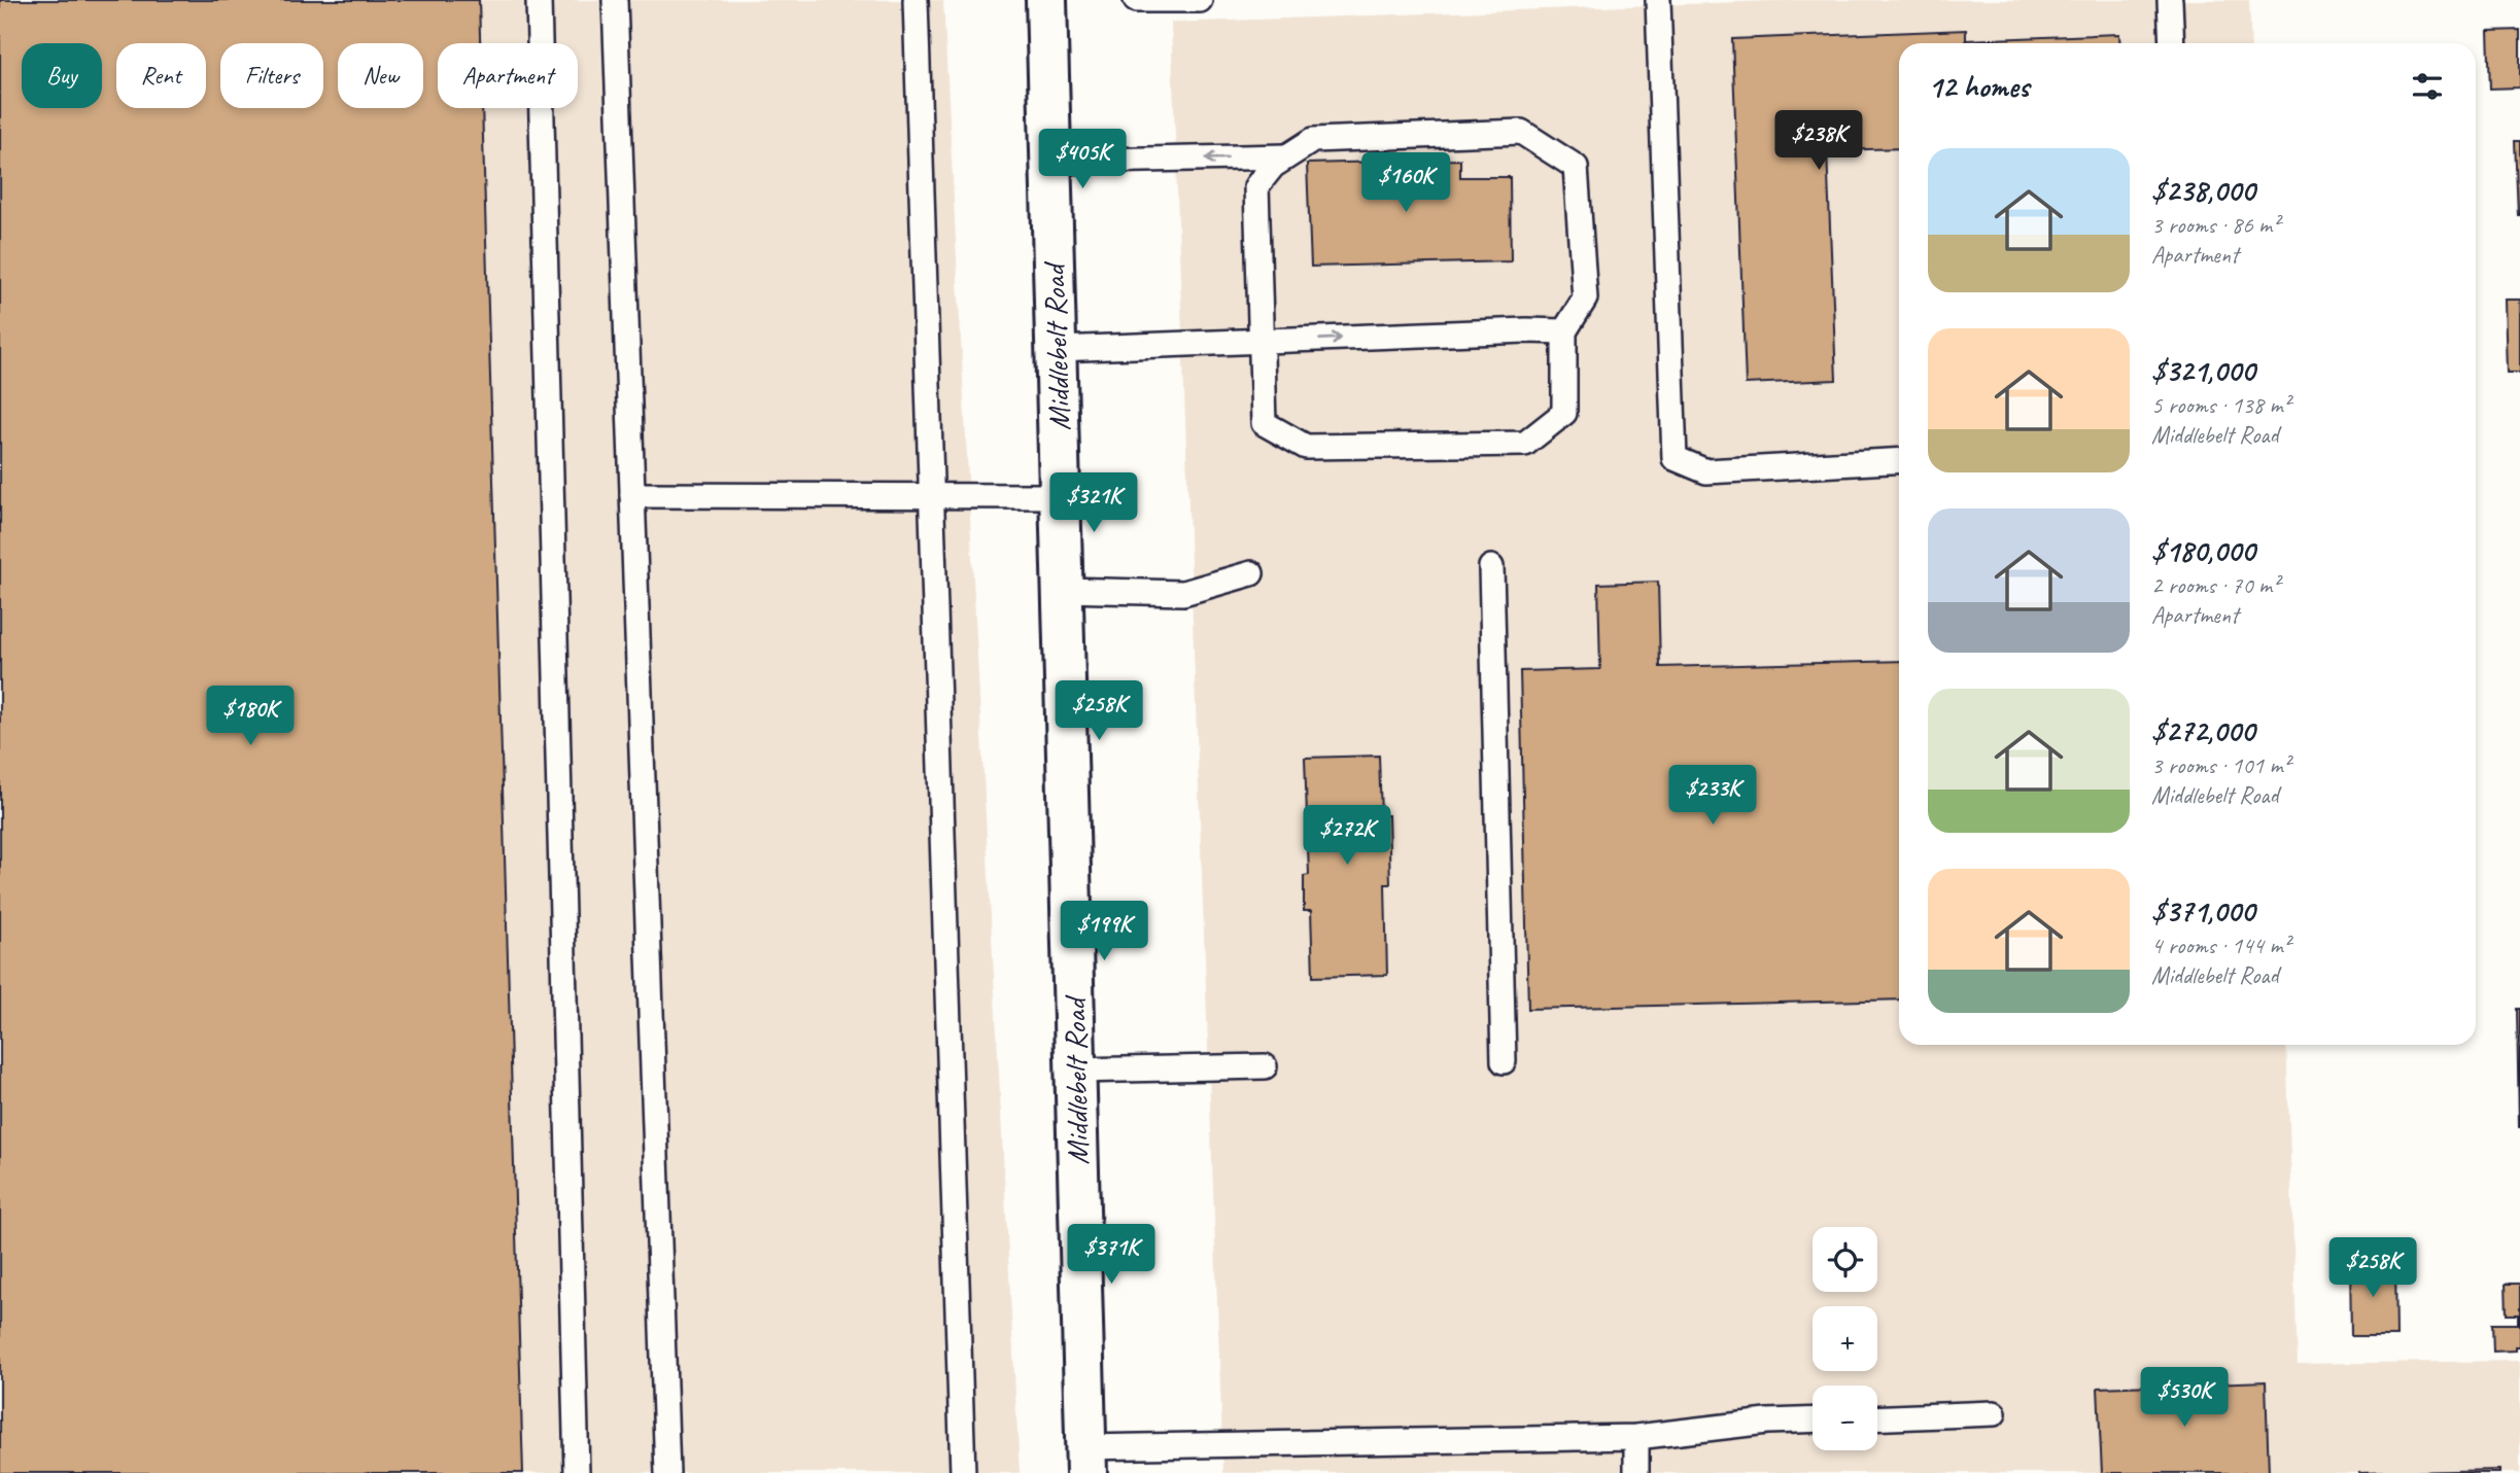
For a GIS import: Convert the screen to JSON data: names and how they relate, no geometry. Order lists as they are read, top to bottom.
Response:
{
  "streets": {
    "main road": ["Middlebelt Road"]
  },
  "page": {
    "chip": [
      "Buy",
      "Rent",
      "Filters",
      "New",
      "Apartment"
    ],
    "heading": "12 homes",
    "price": [
      "$238K",
      "$405K",
      "$160K",
      "$321K",
      "$258K",
      "$180K",
      "$233K",
      "$272K",
      "$199K",
      "$371K",
      "$258K",
      "$530K"
    ],
    "list": [
      {
        "name": "$238,000",
        "note": "3 rooms · 86 m² · Apartment"
      },
      {
        "name": "$321,000",
        "note": "5 rooms · 138 m² · Middlebelt Road"
      },
      {
        "name": "$180,000",
        "note": "2 rooms · 70 m² · Apartment"
      },
      {
        "name": "$272,000",
        "note": "3 rooms · 101 m² · Middlebelt Road"
      },
      {
        "name": "$371,000",
        "note": "4 rooms · 144 m² · Middlebelt Road"
      }
    ],
    "map_buttons": ["+", "−"]
  }
}
